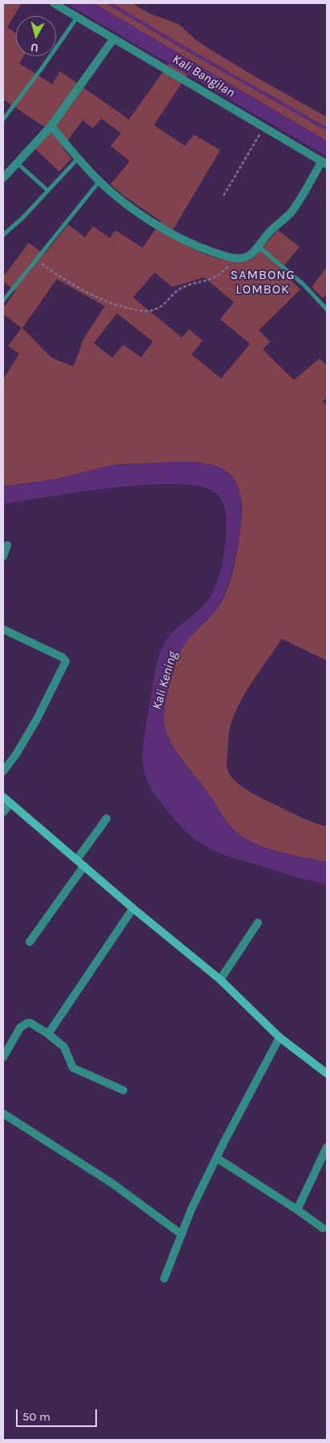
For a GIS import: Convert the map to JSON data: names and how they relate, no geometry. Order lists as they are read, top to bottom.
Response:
{
  "districts": ["SAMBONG LOMBOK"],
  "water": ["Kali Bangilan", "Kali Kening"],
  "scale_bar": "50 m",
  "north": "bottom"
}
